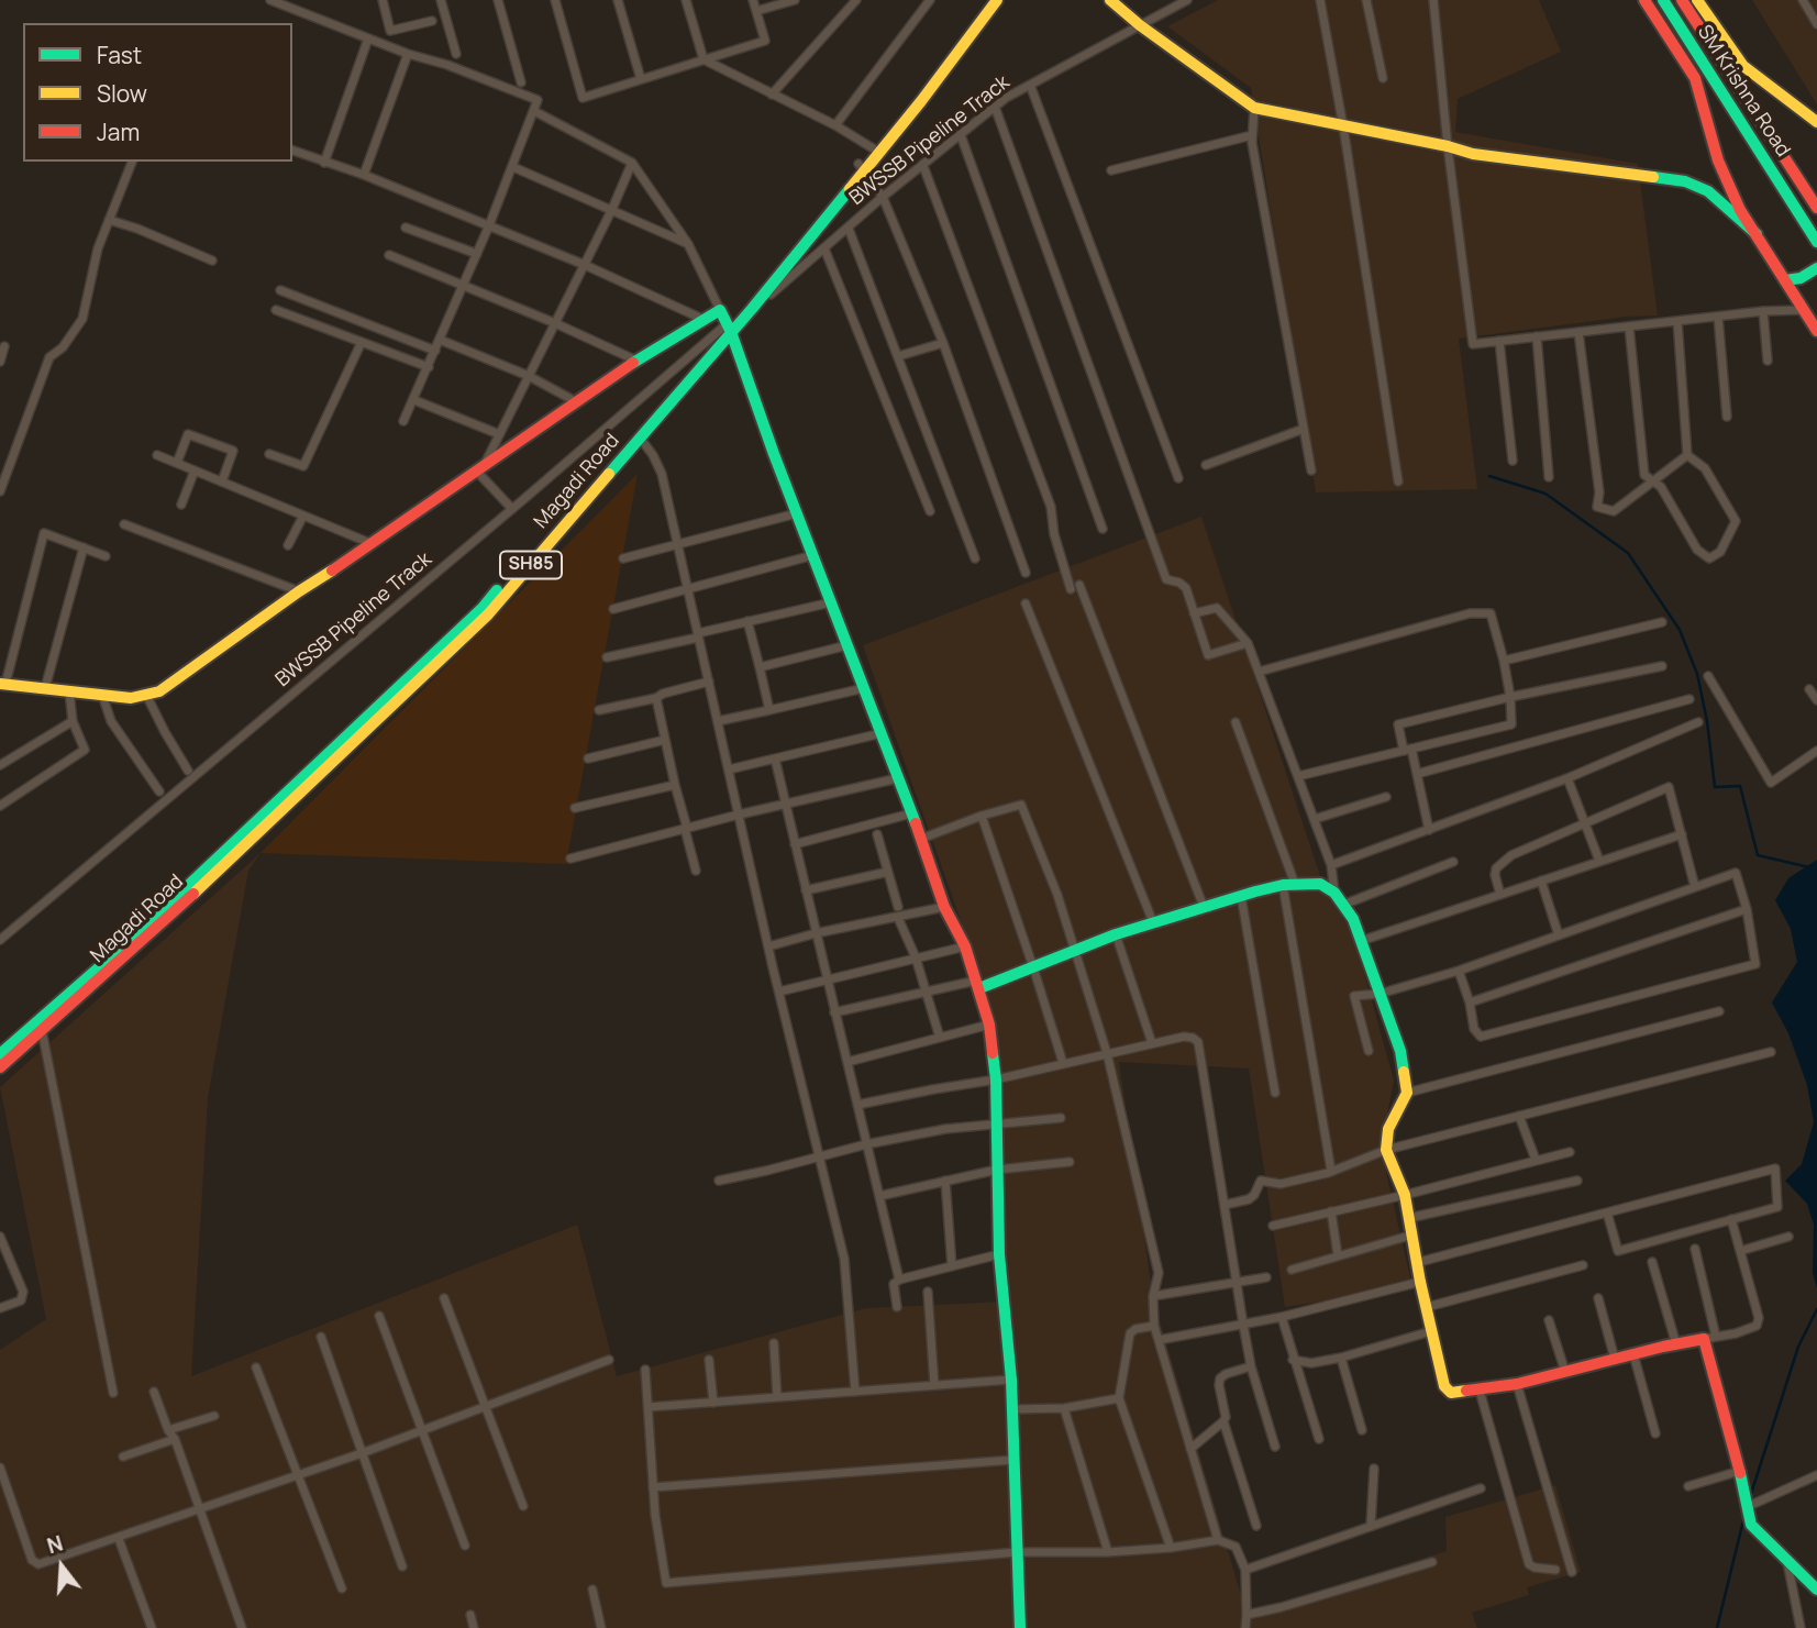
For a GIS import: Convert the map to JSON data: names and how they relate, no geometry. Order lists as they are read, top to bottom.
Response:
{
  "streets": {
    "main road": ["SM Krishna Road", "Magadi Road", "SH85"],
    "street": ["BWSSB Pipeline Track"]
  },
  "crossings": [
    ["BWSSB Pipeline Track", "Magadi Road"]
  ],
  "legend": ["Fast", "Slow", "Jam"],
  "north": "top"
}
